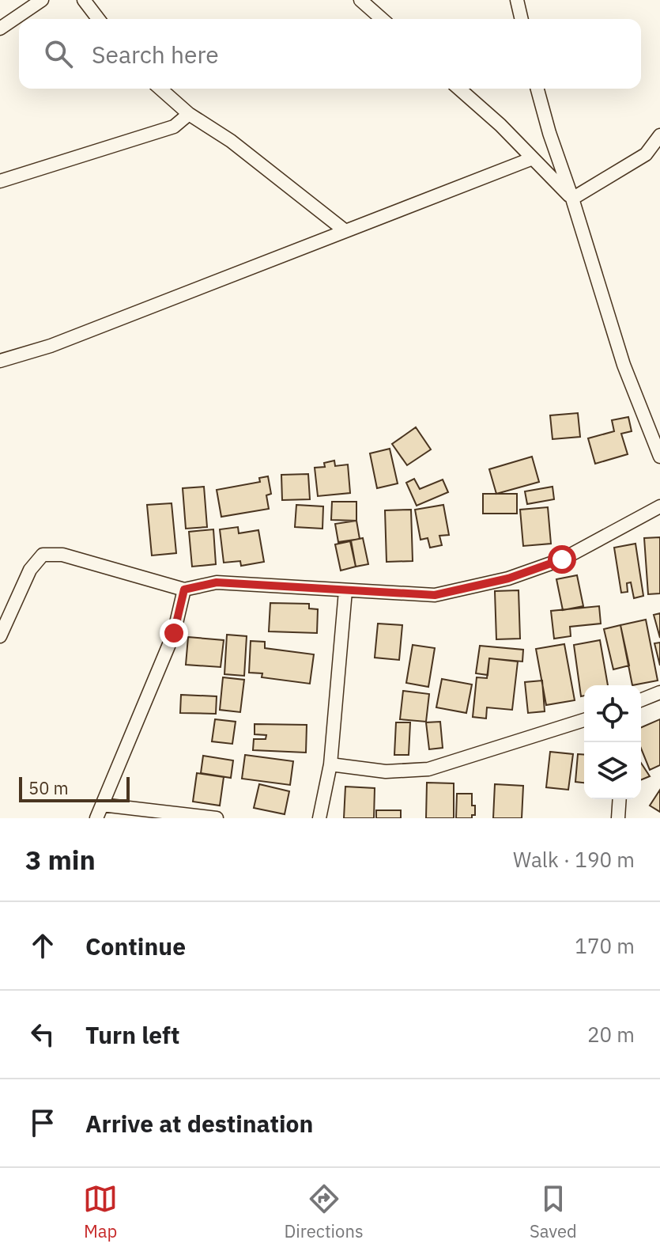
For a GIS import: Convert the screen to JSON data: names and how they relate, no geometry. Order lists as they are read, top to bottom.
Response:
{
  "scale_bar": "50 m",
  "page": {
    "search": "Search here",
    "scale": "50 m",
    "heading": ["3 min", "Walk · 190 m"],
    "list": [
      ["Continue", "170 m"],
      ["Turn left", "20 m"],
      "Arrive at destination"
    ],
    "nav": ["Map", "Directions", "Saved"]
  }
}
